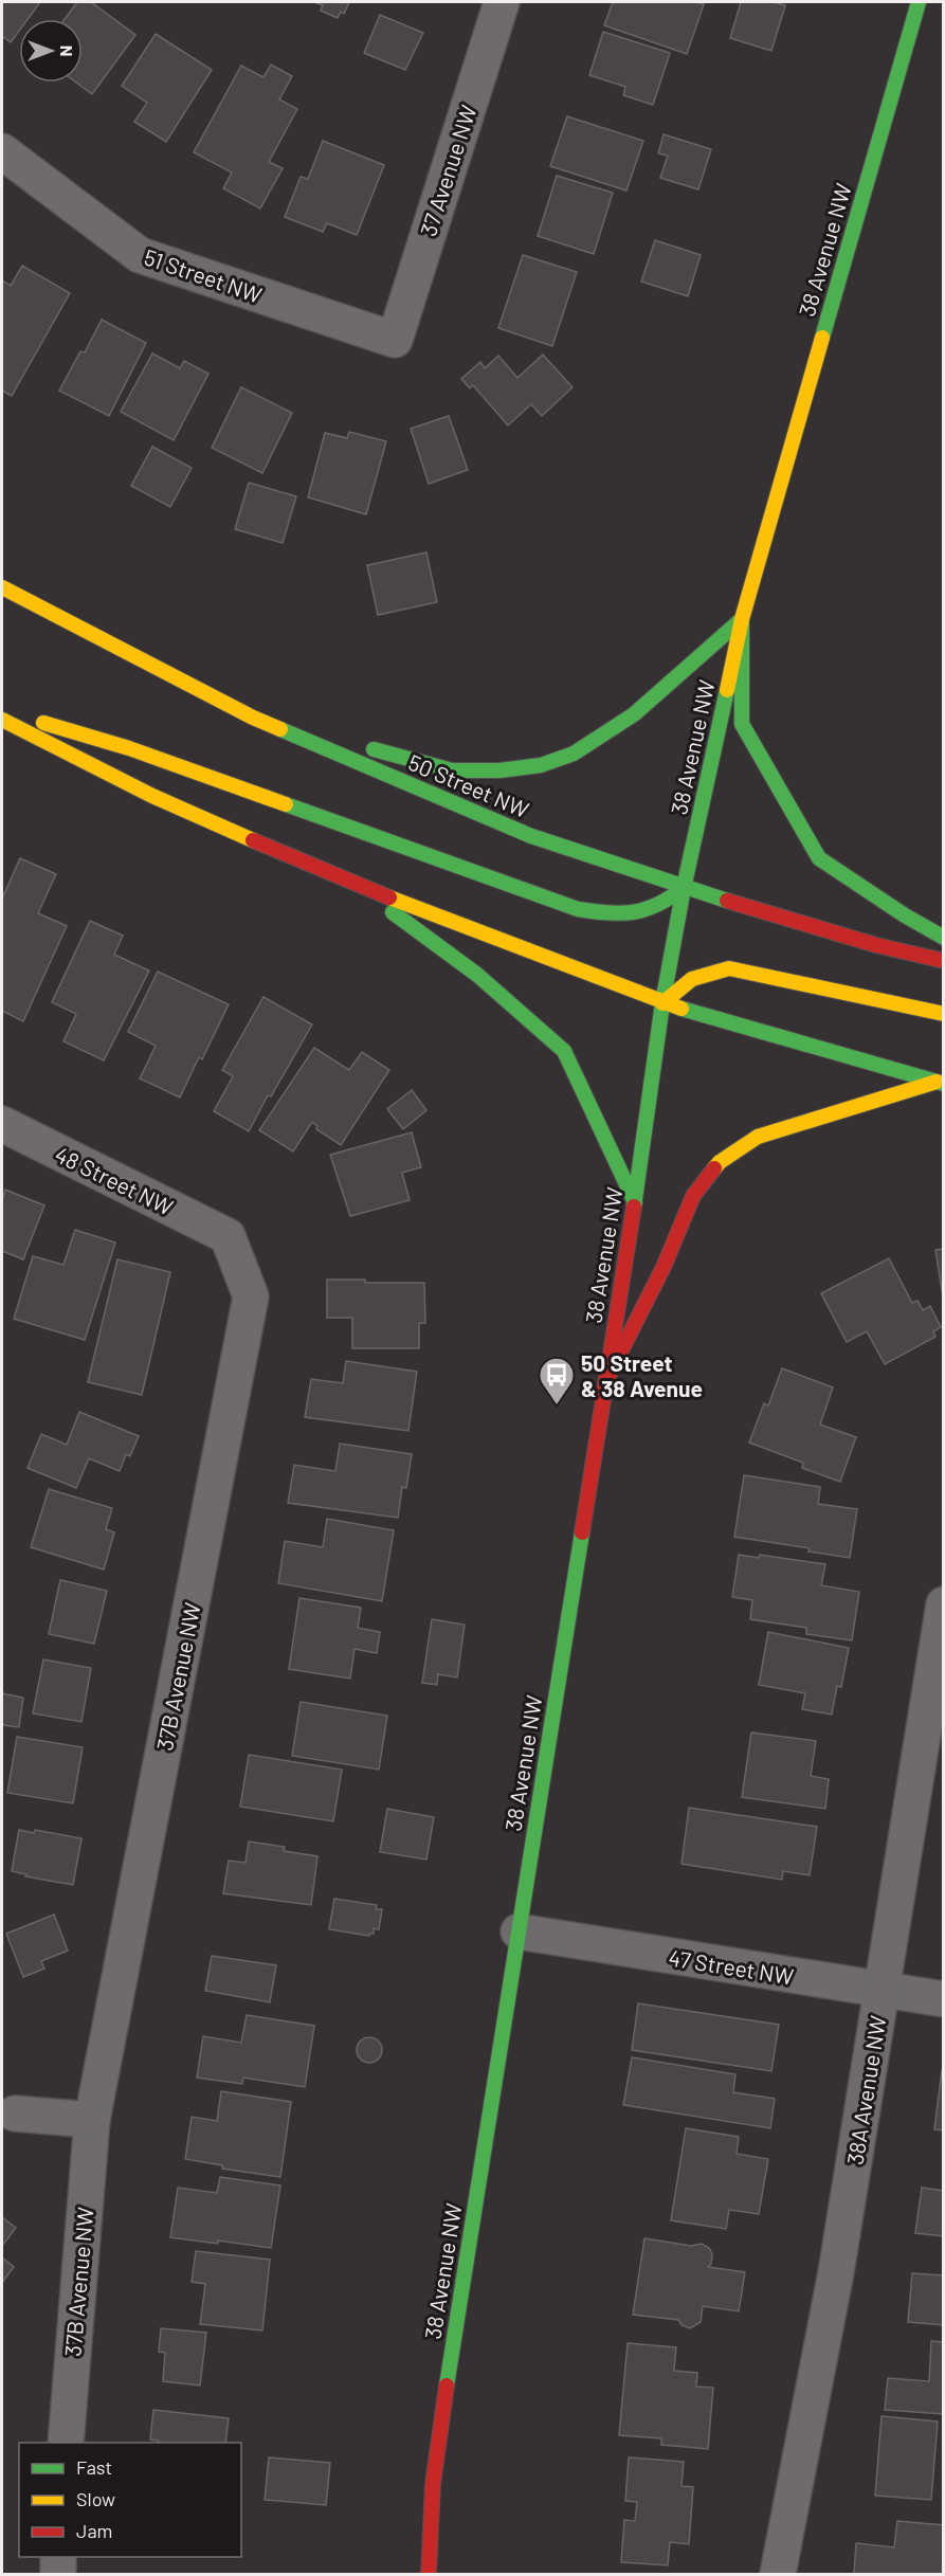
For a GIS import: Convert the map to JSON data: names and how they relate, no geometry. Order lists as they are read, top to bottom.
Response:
{
  "streets": {
    "main road": ["38 Avenue NW", "50 Street NW"],
    "street": [
      "37 Avenue NW",
      "51 Street NW",
      "48 Street NW",
      "37B Avenue NW",
      "47 Street NW",
      "38A Avenue NW"
    ]
  },
  "crossings": [
    ["37 Avenue NW", "51 Street NW"],
    ["38 Avenue NW", "50 Street NW"],
    ["38 Avenue NW", "47 Street NW"],
    ["48 Street NW", "37B Avenue NW"],
    ["47 Street NW", "38A Avenue NW"]
  ],
  "places": {
    "bus stop": ["50 Street & 38 Avenue"]
  },
  "legend": ["Fast", "Slow", "Jam"],
  "north": "right"
}
